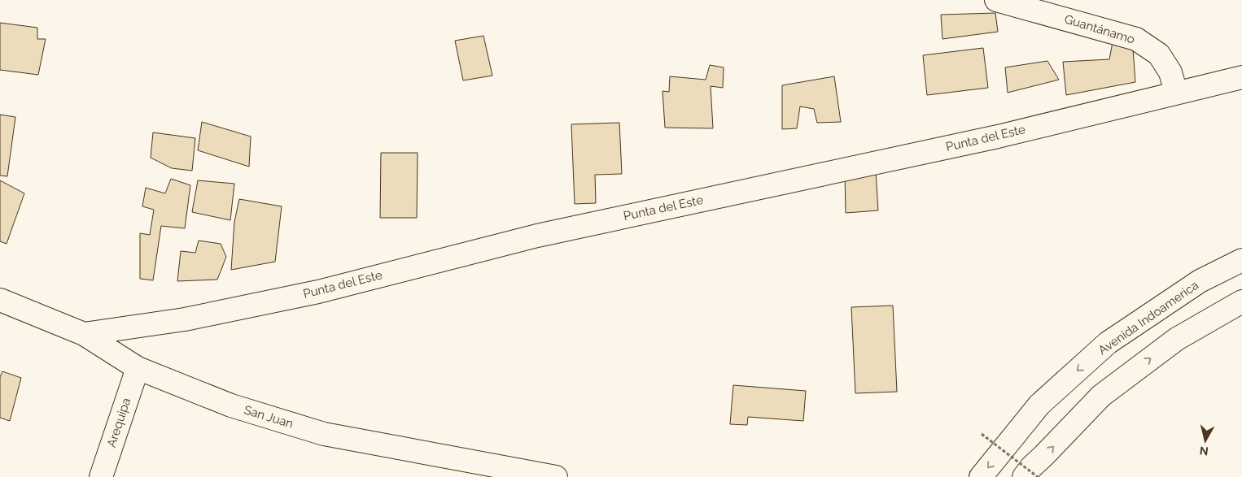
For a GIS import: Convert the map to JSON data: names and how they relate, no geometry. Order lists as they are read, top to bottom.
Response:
{
  "streets": {
    "street": [
      "Guantánamo",
      "Punta del Este",
      "Avenida Indoamerica",
      "San Juan",
      "Arequipa"
    ]
  },
  "crossings": [
    ["Guantánamo", "Punta del Este"],
    ["Punta del Este", "San Juan"],
    ["San Juan", "Arequipa"]
  ],
  "north": "bottom"
}
